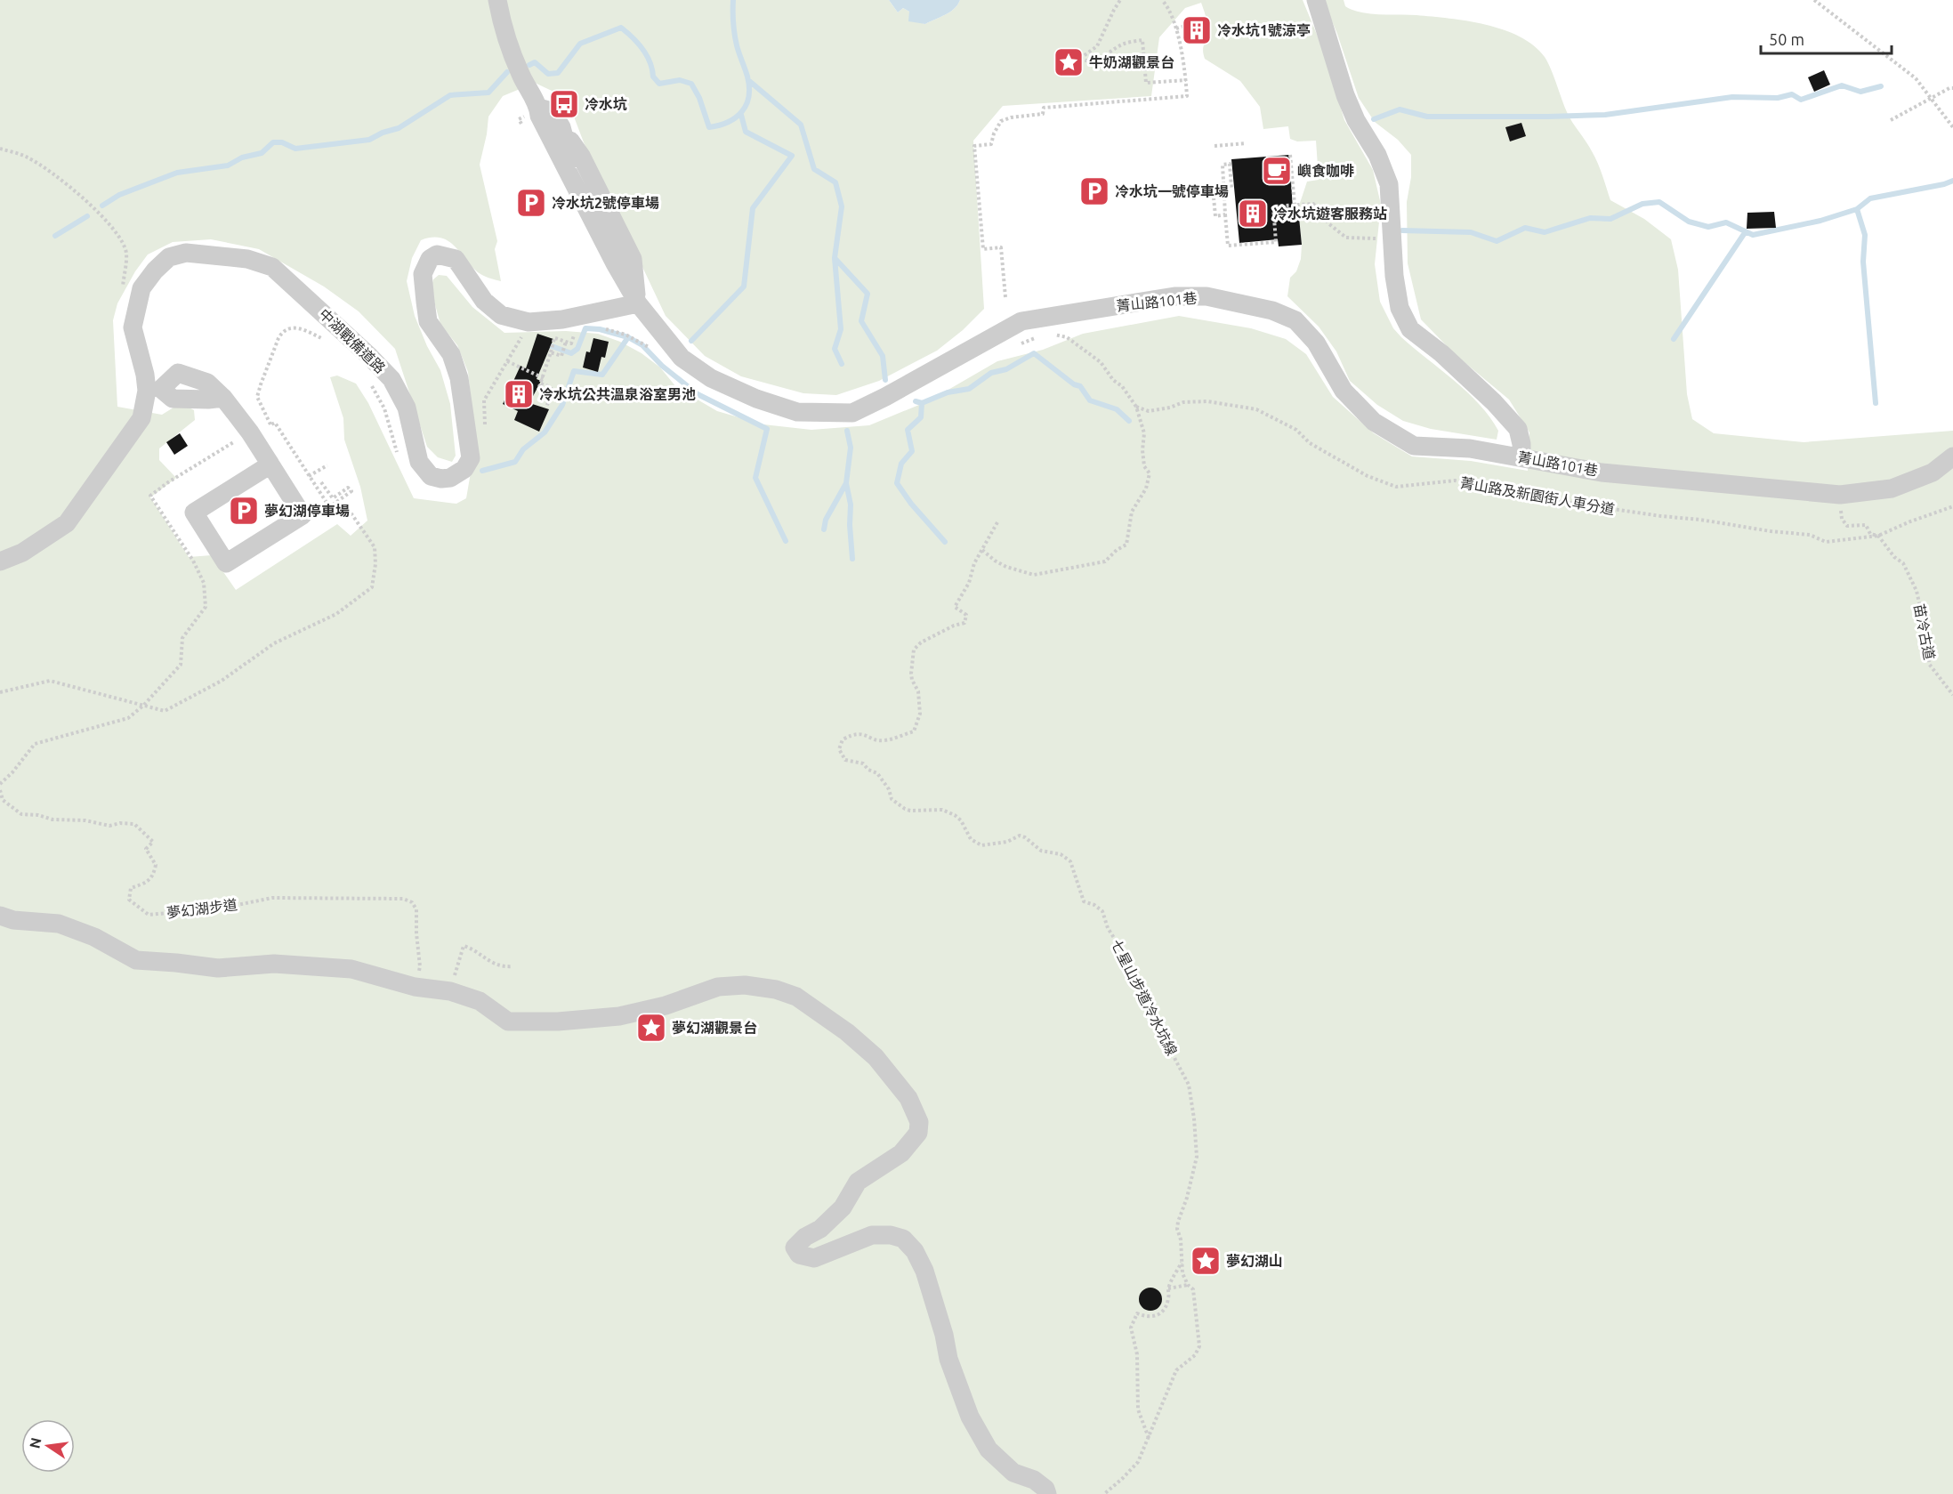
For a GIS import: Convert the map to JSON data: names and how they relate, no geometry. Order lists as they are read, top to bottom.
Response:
{
  "streets": {
    "street": ["菁山路101巷", "中湖戰備道路"],
    "path": [
      "菁山路及新園街人車分道",
      "苗冷古道",
      "夢幻湖步道",
      "七星山步道冷水坑線"
    ]
  },
  "crossings": [
    ["菁山路101巷", "中湖戰備道路"],
    ["菁山路及新園街人車分道", "苗冷古道"]
  ],
  "places": {
    "building": ["冷水坑1號涼亭", "冷水坑遊客服務站", "冷水坑公共溫泉浴室男池"],
    "place": ["牛奶湖觀景台", "夢幻湖觀景台", "夢幻湖山"],
    "bus stop": ["冷水坑"],
    "cafe": ["嶼食咖啡"],
    "parking": ["冷水坑一號停車場", "冷水坑2號停車場", "夢幻湖停車場"]
  },
  "scale_bar": "50 m",
  "north": "left"
}
